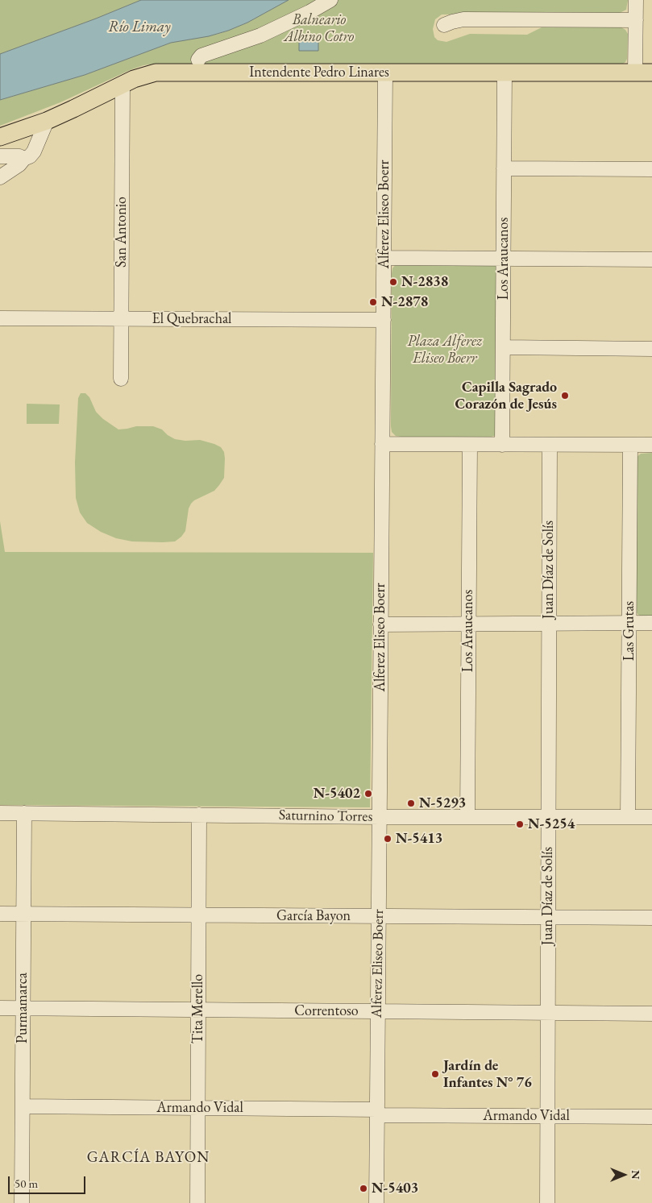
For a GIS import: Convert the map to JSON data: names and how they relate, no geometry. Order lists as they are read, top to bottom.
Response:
{
  "streets": {
    "main road": ["Intendente Pedro Linares"],
    "street": [
      "Alferez Eliseo Boerr",
      "San Antonio",
      "Los Araucanos",
      "El Quebrachal",
      "Juan Díaz de Solís",
      "Las Grutas",
      "Saturnino Torres",
      "García Bayon",
      "Purmamarca",
      "Tita Merello",
      "Correntoso",
      "Armando Vidal"
    ]
  },
  "crossings": [
    ["Intendente Pedro Linares", "Alferez Eliseo Boerr"],
    ["Intendente Pedro Linares", "San Antonio"],
    ["Intendente Pedro Linares", "Los Araucanos"],
    ["Alferez Eliseo Boerr", "El Quebrachal"],
    ["Alferez Eliseo Boerr", "Saturnino Torres"],
    ["Alferez Eliseo Boerr", "García Bayon"],
    ["Alferez Eliseo Boerr", "Correntoso"],
    ["Alferez Eliseo Boerr", "Armando Vidal"],
    ["San Antonio", "El Quebrachal"],
    ["Los Araucanos", "Saturnino Torres"],
    ["Juan Díaz de Solís", "Saturnino Torres"],
    ["Juan Díaz de Solís", "García Bayon"],
    ["Juan Díaz de Solís", "Correntoso"],
    ["Juan Díaz de Solís", "Armando Vidal"],
    ["Las Grutas", "Saturnino Torres"],
    ["Saturnino Torres", "Purmamarca"],
    ["Saturnino Torres", "Tita Merello"],
    ["García Bayon", "Purmamarca"],
    ["García Bayon", "Tita Merello"],
    ["Purmamarca", "Correntoso"],
    ["Purmamarca", "Armando Vidal"],
    ["Tita Merello", "Correntoso"],
    ["Tita Merello", "Armando Vidal"]
  ],
  "districts": ["GARCÍA BAYON"],
  "water": ["Río Limay"],
  "parks": ["Balneario Albino Cotro", "Plaza Alferez Eliseo Boerr"],
  "places": [
    "N-2838",
    "N-2878",
    "Capilla Sagrado Corazón de Jesús",
    "N-5402",
    "N-5293",
    "N-5254",
    "N-5413",
    "Jardín de Infantes N° 76",
    "N-5403"
  ],
  "scale_bar": "50 m",
  "north": "right"
}
